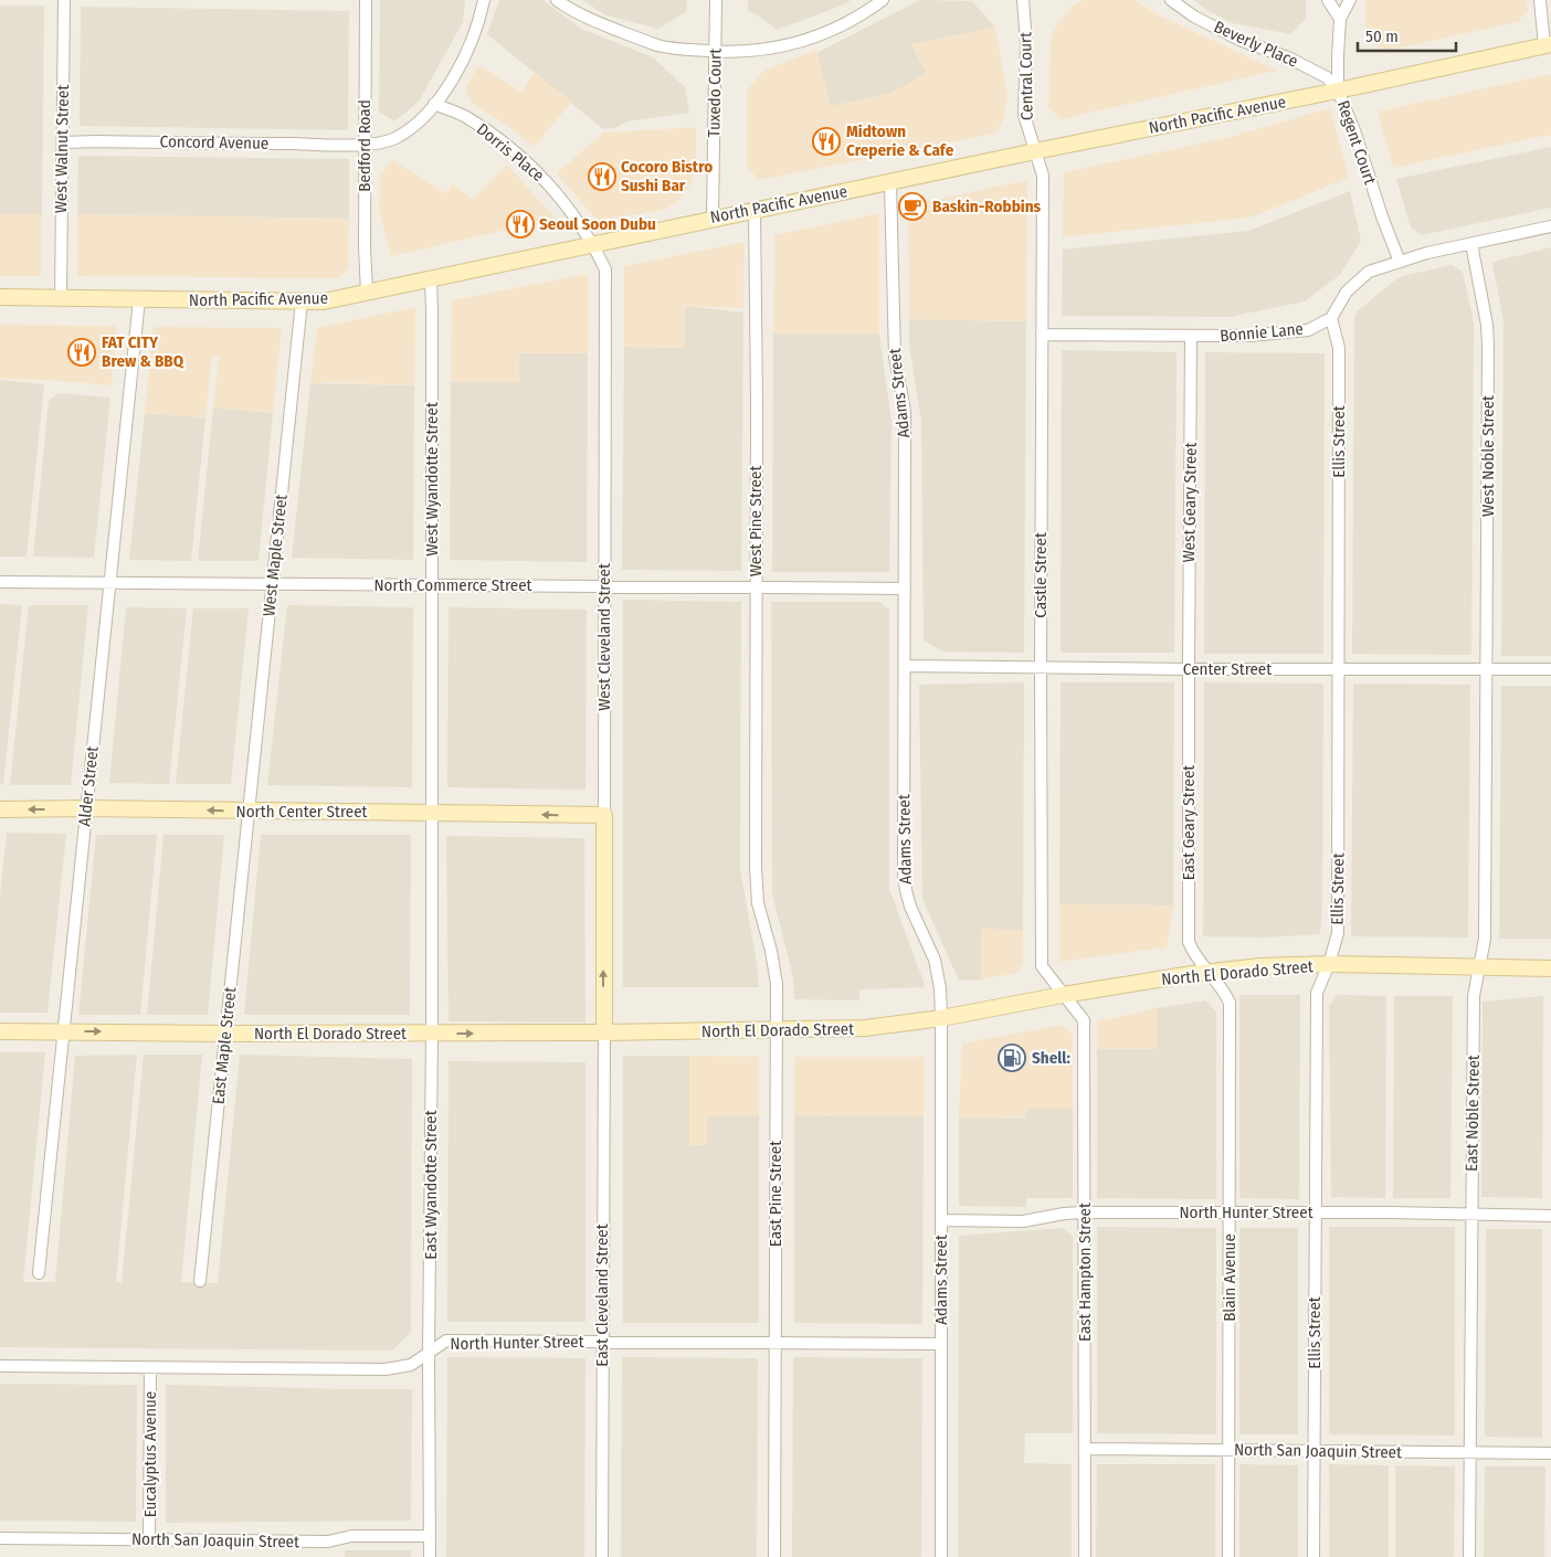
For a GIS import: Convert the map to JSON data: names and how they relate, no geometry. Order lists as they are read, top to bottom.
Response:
{
  "streets": {
    "main road": [
      "North Pacific Avenue",
      "West Cleveland Street",
      "North Center Street",
      "North El Dorado Street"
    ],
    "street": [
      "Beverly Place",
      "Central Court",
      "Tuxedo Court",
      "Concord Avenue",
      "Regent Court",
      "Bedford Road",
      "West Walnut Street",
      "Dorris Place",
      "Bonnie Lane",
      "Adams Street",
      "Ellis Street",
      "West Noble Street",
      "West Wyandotte Street",
      "West Geary Street",
      "West Pine Street",
      "West Maple Street",
      "Castle Street",
      "North Commerce Street",
      "Center Street",
      "Alder Street",
      "East Geary Street",
      "East Maple Street",
      "East Noble Street",
      "East Wyandotte Street",
      "East Pine Street",
      "North Hunter Street",
      "East Hampton Street",
      "Blain Avenue",
      "East Cleveland Street",
      "North San Joaquin Street",
      "Eucalyptus Avenue"
    ]
  },
  "crossings": [
    ["Beverly Place", "North Pacific Avenue"],
    ["Beverly Place", "Regent Court"],
    ["Central Court", "North Pacific Avenue"],
    ["Central Court", "Castle Street"],
    ["Tuxedo Court", "North Pacific Avenue"],
    ["North Pacific Avenue", "Regent Court"],
    ["North Pacific Avenue", "Bedford Road"],
    ["North Pacific Avenue", "West Walnut Street"],
    ["North Pacific Avenue", "Dorris Place"],
    ["North Pacific Avenue", "Adams Street"],
    ["North Pacific Avenue", "West Wyandotte Street"],
    ["North Pacific Avenue", "West Pine Street"],
    ["North Pacific Avenue", "West Maple Street"],
    ["North Pacific Avenue", "Castle Street"],
    ["North Pacific Avenue", "West Cleveland Street"],
    ["North Pacific Avenue", "Alder Street"],
    ["Concord Avenue", "Bedford Road"],
    ["Concord Avenue", "West Walnut Street"],
    ["Concord Avenue", "Dorris Place"],
    ["Dorris Place", "West Cleveland Street"],
    ["Bonnie Lane", "Ellis Street"],
    ["Bonnie Lane", "West Geary Street"],
    ["Bonnie Lane", "Castle Street"],
    ["Adams Street", "North Commerce Street"],
    ["Adams Street", "Center Street"],
    ["Adams Street", "North El Dorado Street"],
    ["Adams Street", "North Hunter Street"],
    ["Ellis Street", "Center Street"],
    ["Ellis Street", "North El Dorado Street"],
    ["Ellis Street", "North Hunter Street"],
    ["Ellis Street", "North San Joaquin Street"],
    ["West Noble Street", "Center Street"],
    ["West Noble Street", "East Noble Street"],
    ["West Wyandotte Street", "North Commerce Street"],
    ["West Wyandotte Street", "North Center Street"],
    ["West Wyandotte Street", "East Wyandotte Street"],
    ["West Geary Street", "Center Street"],
    ["West Geary Street", "East Geary Street"],
    ["West Pine Street", "North Commerce Street"],
    ["West Pine Street", "East Pine Street"],
    ["West Maple Street", "North Commerce Street"],
    ["West Maple Street", "North Center Street"],
    ["West Maple Street", "East Maple Street"],
    ["Castle Street", "Center Street"],
    ["Castle Street", "North El Dorado Street"],
    ["Castle Street", "East Hampton Street"],
    ["North Commerce Street", "West Cleveland Street"],
    ["North Commerce Street", "Alder Street"],
    ["West Cleveland Street", "North Center Street"],
    ["West Cleveland Street", "North El Dorado Street"],
    ["West Cleveland Street", "East Cleveland Street"],
    ["Center Street", "East Geary Street"],
    ["Center Street", "East Noble Street"],
    ["Alder Street", "North Center Street"],
    ["Alder Street", "North El Dorado Street"],
    ["North Center Street", "East Maple Street"],
    ["North Center Street", "East Wyandotte Street"],
    ["East Geary Street", "North El Dorado Street"],
    ["East Geary Street", "Blain Avenue"],
    ["North El Dorado Street", "East Maple Street"],
    ["North El Dorado Street", "East Noble Street"],
    ["North El Dorado Street", "East Wyandotte Street"],
    ["North El Dorado Street", "East Pine Street"],
    ["North El Dorado Street", "East Hampton Street"],
    ["North El Dorado Street", "Blain Avenue"],
    ["North El Dorado Street", "East Cleveland Street"],
    ["East Noble Street", "North Hunter Street"],
    ["East Noble Street", "North San Joaquin Street"],
    ["East Wyandotte Street", "North Hunter Street"],
    ["East Wyandotte Street", "North San Joaquin Street"],
    ["East Pine Street", "North Hunter Street"],
    ["North Hunter Street", "East Hampton Street"],
    ["North Hunter Street", "Blain Avenue"],
    ["North Hunter Street", "East Cleveland Street"],
    ["North Hunter Street", "Eucalyptus Avenue"],
    ["East Hampton Street", "North San Joaquin Street"],
    ["Blain Avenue", "North San Joaquin Street"],
    ["North San Joaquin Street", "Eucalyptus Avenue"]
  ],
  "one_way": ["North Center Street"],
  "places": {
    "restaurant": [
      "Midtown Creperie & Cafe",
      "Cocoro Bistro Sushi Bar",
      "Seoul Soon Dubu",
      "FAT CITY Brew & BBQ"
    ],
    "cafe": ["Baskin-Robbins"],
    "fuel station": ["Shell:"]
  },
  "scale_bar": "50 m"
}
